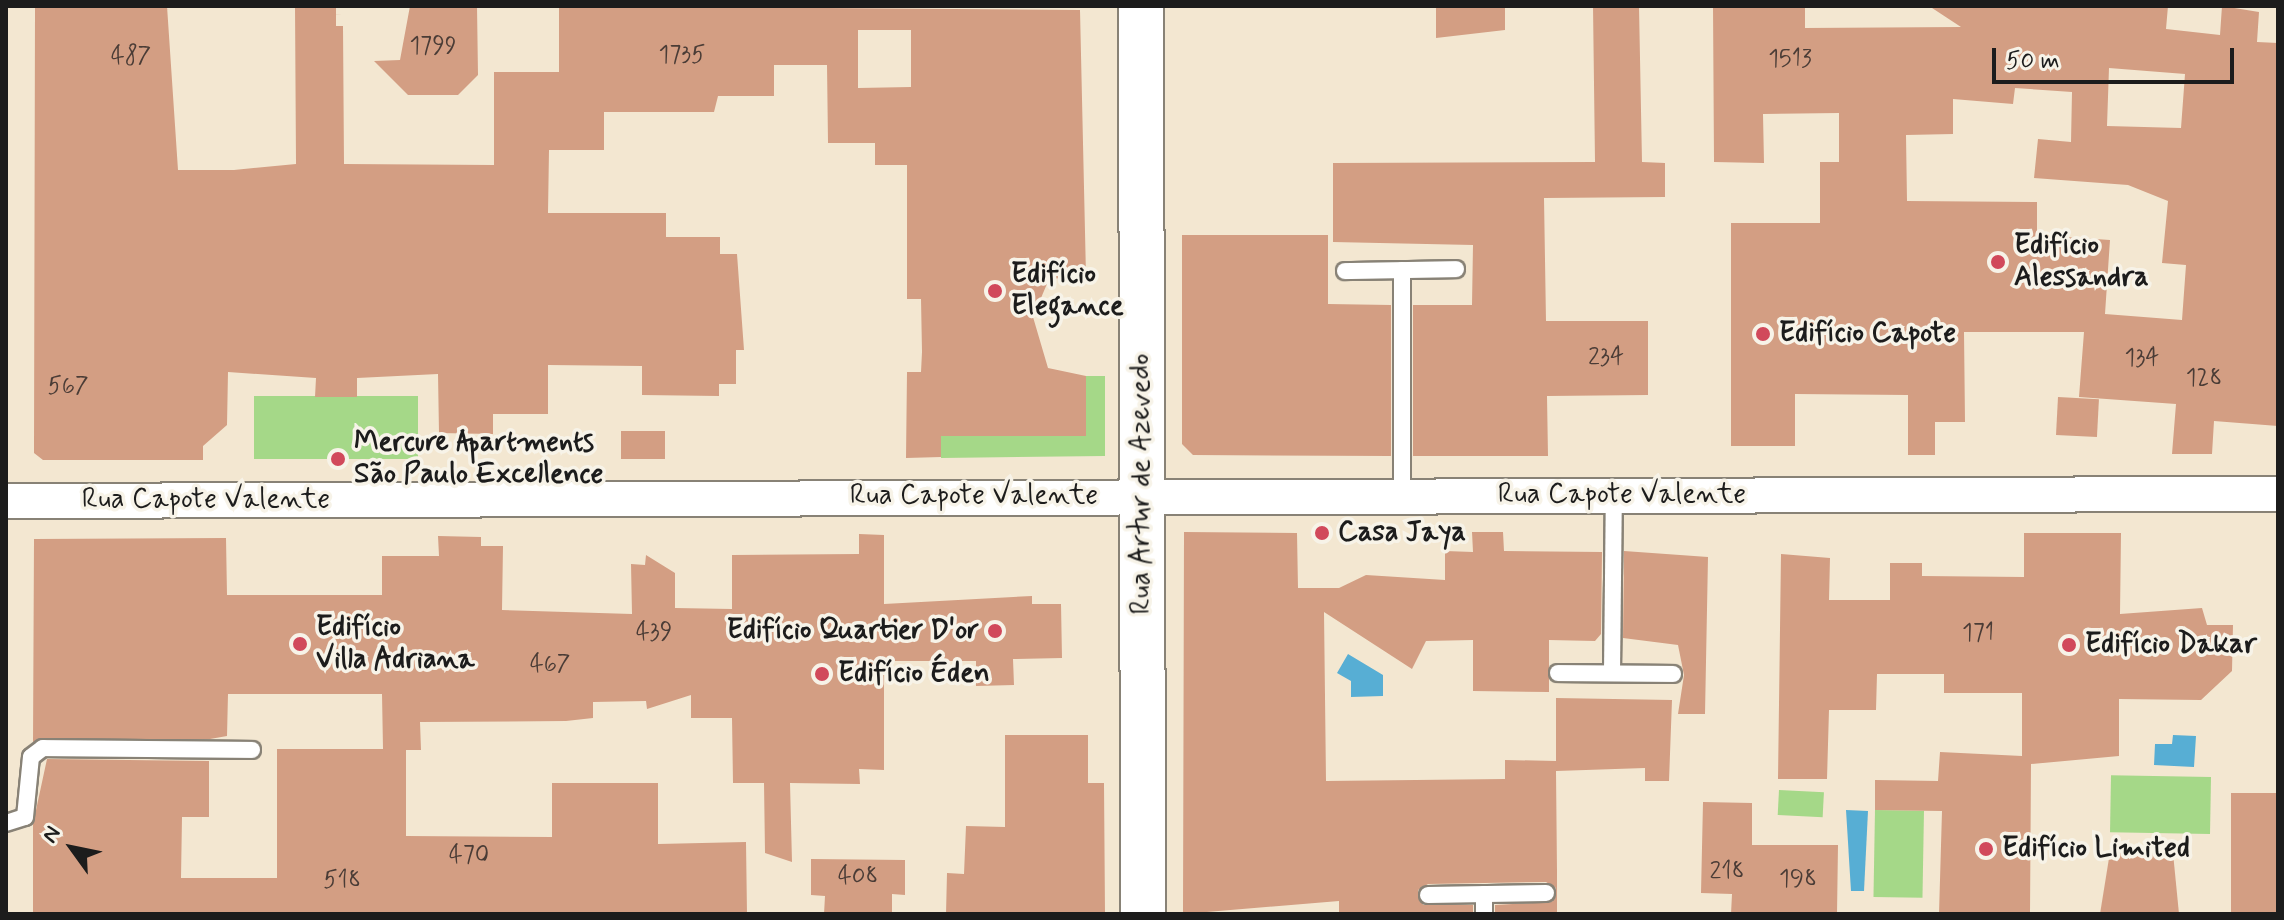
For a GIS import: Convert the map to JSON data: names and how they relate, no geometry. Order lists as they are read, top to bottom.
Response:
{
  "streets": {
    "street": ["Rua Artur de Azevedo", "Rua Capote Valente"]
  },
  "crossings": [
    ["Rua Artur de Azevedo", "Rua Capote Valente"]
  ],
  "places": [
    "Edifício Alessandra",
    "Edifício Elegance",
    "Edifício Capote",
    "Mercure Apartments São Paulo Excellence",
    "Casa Jaya",
    "Edifício Quartier D'or",
    "Edifício Villa Adriana",
    "Edifício Dakar",
    "Edifício Éden",
    "Edifício Limited"
  ],
  "house_numbers": [
    "1799",
    "1735",
    "487",
    "1513",
    "234",
    "134",
    "128",
    "567",
    "439",
    "171",
    "467",
    "470",
    "218",
    "408",
    "198",
    "518"
  ],
  "scale_bar": "50 m",
  "north": "top left"
}
